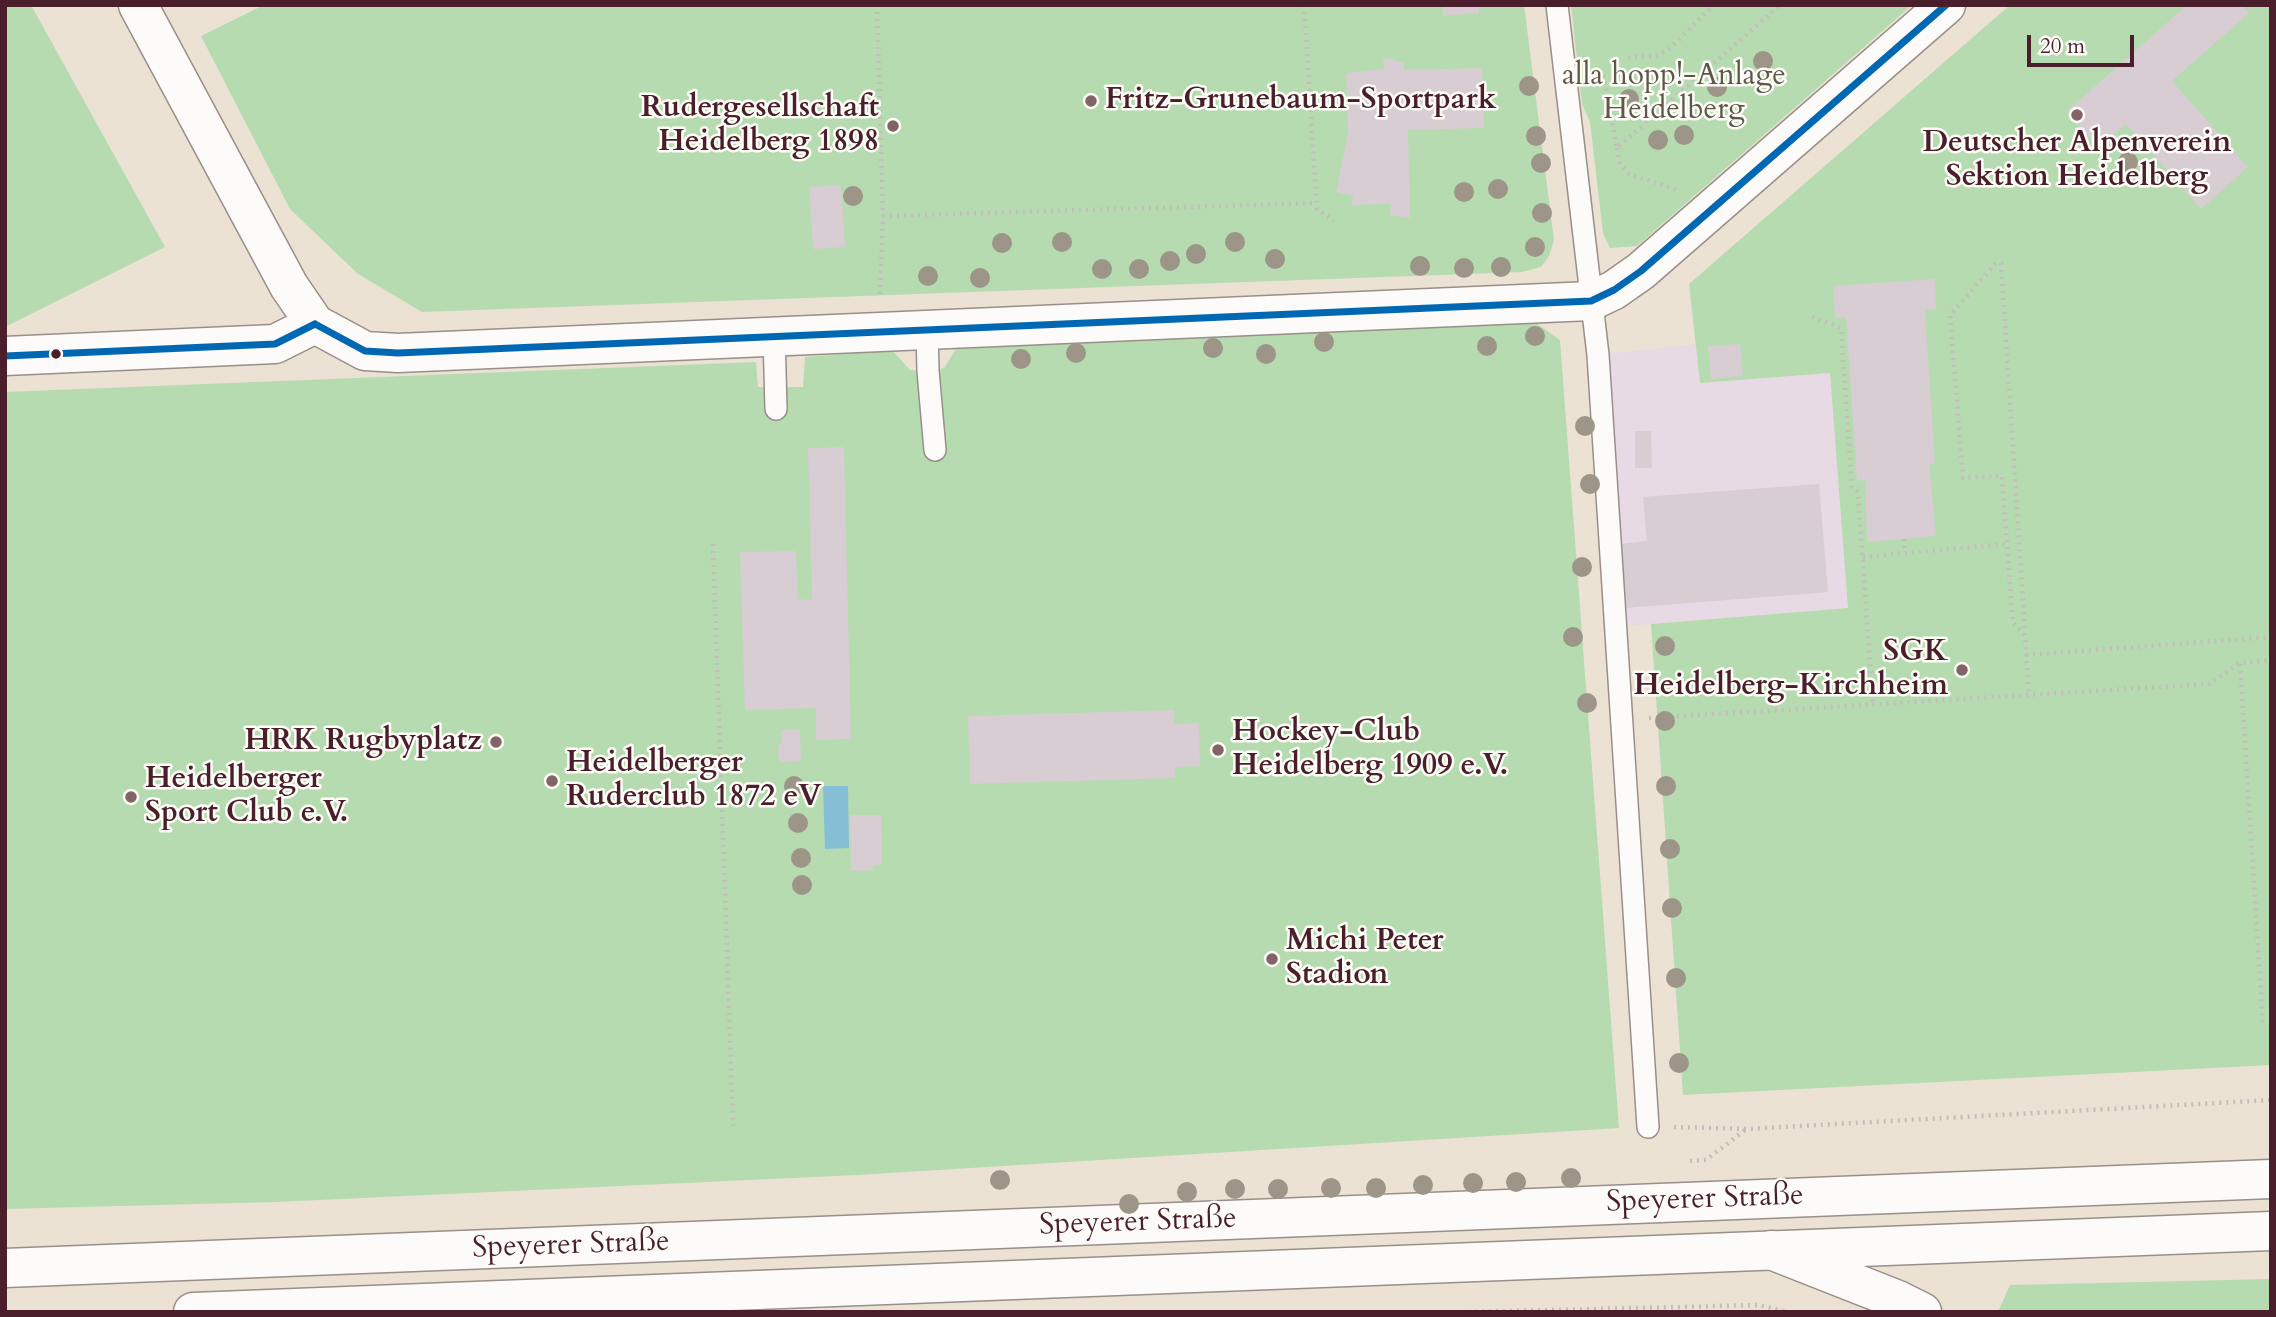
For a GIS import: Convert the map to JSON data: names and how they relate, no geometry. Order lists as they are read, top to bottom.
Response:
{
  "streets": {
    "main road": ["Speyerer Straße"]
  },
  "parks": ["alla hopp!-Anlage Heidelberg"],
  "places": [
    "Fritz-Grunebaum-Sportpark",
    "Deutscher Alpenverein Sektion Heidelberg",
    "Rudergesellschaft Heidelberg 1898",
    "SGK Heidelberg-Kirchheim",
    "HRK Rugbyplatz",
    "Hockey-Club Heidelberg 1909 e.V.",
    "Heidelberger Ruderclub 1872 eV",
    "Heidelberger Sport Club e.V.",
    "Michi Peter Stadion"
  ],
  "scale_bar": "20 m"
}
